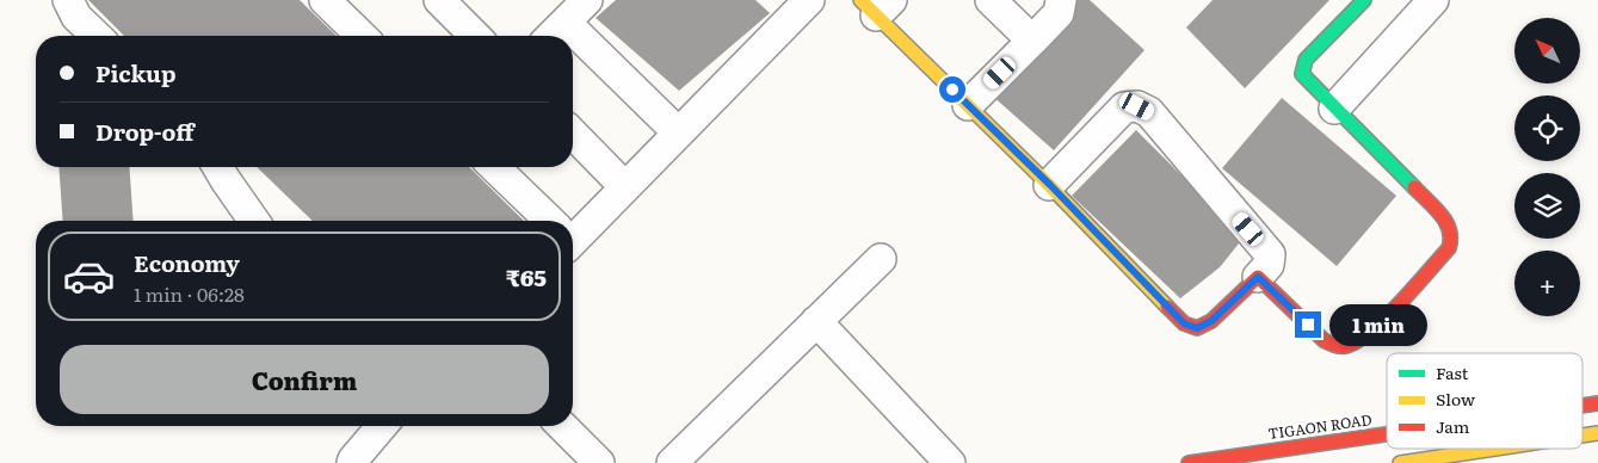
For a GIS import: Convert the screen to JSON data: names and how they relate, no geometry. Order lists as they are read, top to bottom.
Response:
{
  "streets": {
    "street": ["TIGAON ROAD"]
  },
  "legend": ["Fast", "Slow", "Jam"],
  "north": "top left",
  "page": {
    "map_buttons": "+",
    "banner": ["Pickup", "Drop-off"],
    "list": [
      {
        "name": "Economy",
        "note": "1 min · 06:28",
        "value": "₹65"
      }
    ],
    "bubble": "1 min",
    "buttons": "Confirm"
  }
}
